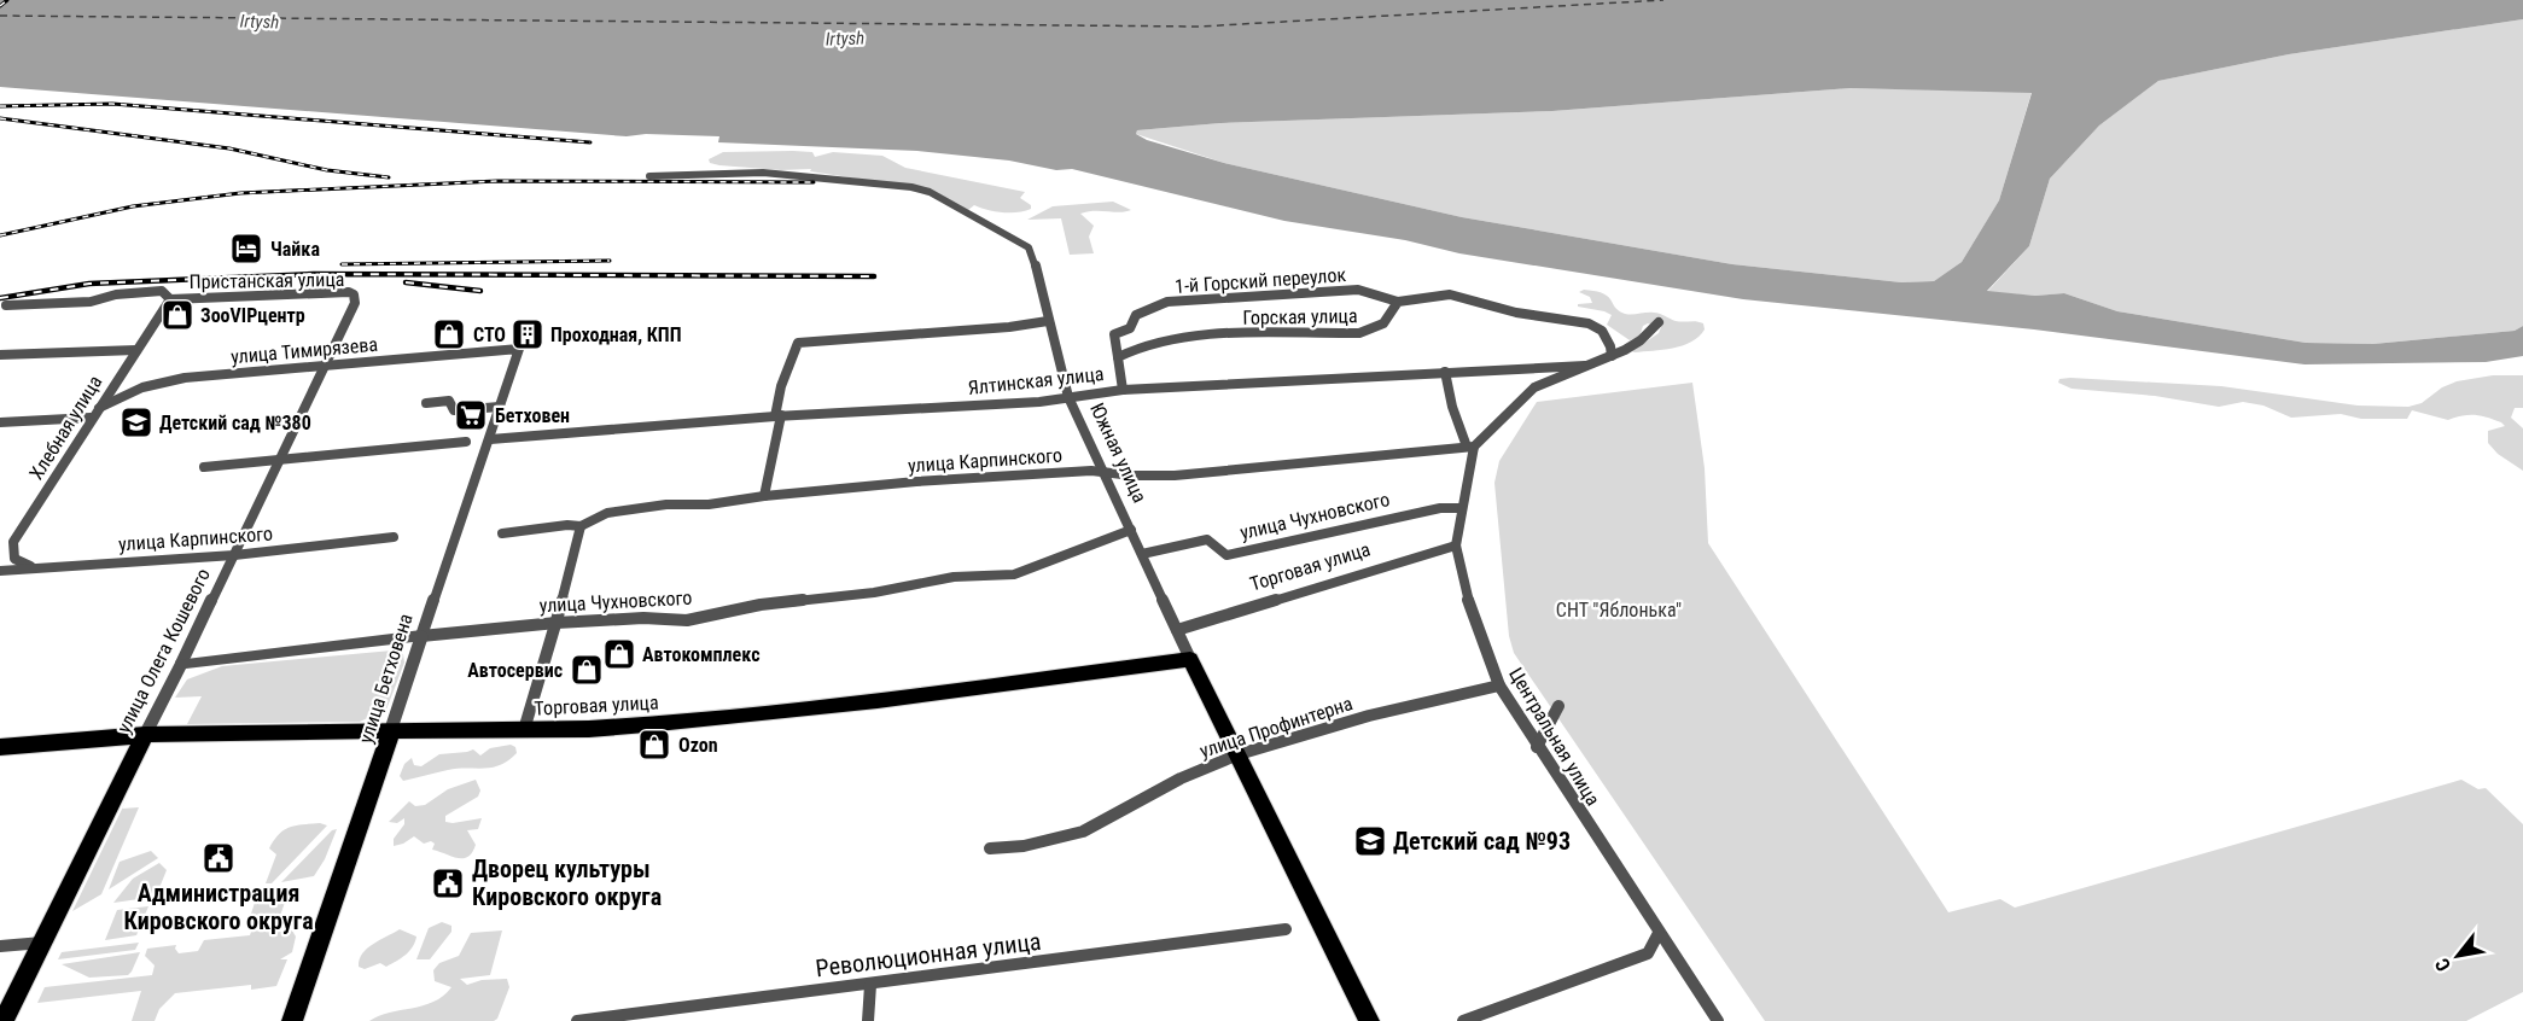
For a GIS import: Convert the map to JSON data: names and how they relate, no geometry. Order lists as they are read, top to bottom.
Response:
{
  "streets": {
    "main road": [
      "Южная улица",
      "Торговая улица",
      "улица Олега Кошевого",
      "улица Бетховена"
    ],
    "street": [
      "Пристанская улица",
      "1-й Горский переулок",
      "Горская улица",
      "улица Тимирязева",
      "Ялтинская улица",
      "Хлебная улица",
      "улица Карпинского",
      "улица Чухновского",
      "улица Профинтерна",
      "Центральная улица",
      "Революционная улица"
    ]
  },
  "crossings": [
    ["Пристанская улица", "Хлебная улица"],
    ["Пристанская улица", "улица Олега Кошевого"],
    ["1-й Горский переулок", "Горская улица"],
    ["улица Тимирязева", "Хлебная улица"],
    ["улица Тимирязева", "улица Олега Кошевого"],
    ["улица Тимирязева", "улица Бетховена"],
    ["Ялтинская улица", "Южная улица"],
    ["Ялтинская улица", "улица Бетховена"],
    ["Хлебная улица", "улица Карпинского"],
    ["Южная улица", "улица Карпинского"],
    ["Южная улица", "улица Чухновского"],
    ["Южная улица", "Торговая улица"],
    ["Южная улица", "улица Профинтерна"],
    ["улица Карпинского", "улица Олега Кошевого"],
    ["улица Карпинского", "Центральная улица"],
    ["улица Чухновского", "улица Олега Кошевого"],
    ["улица Чухновского", "улица Бетховена"],
    ["улица Чухновского", "Центральная улица"],
    ["Торговая улица", "улица Олега Кошевого"],
    ["Торговая улица", "улица Бетховена"],
    ["Торговая улица", "Центральная улица"],
    ["улица Профинтерна", "Центральная улица"]
  ],
  "water": ["Irtysh"],
  "parks": ["СНТ \"Яблонька\""],
  "places": {
    "hotel": ["Чайка"],
    "shop": [
      "ЗооVIPцентр",
      "СТО",
      "Автокомплекс",
      "Автосервис",
      "Ozon"
    ],
    "building": ["Проходная, КПП"],
    "supermarket": ["Бетховен"],
    "school or university": ["Детский сад №380", "Детский сад №93"],
    "public building": ["Администрация Кировского округа", "Дворец культуры Кировского округа"]
  },
  "north": "bottom left"
}
